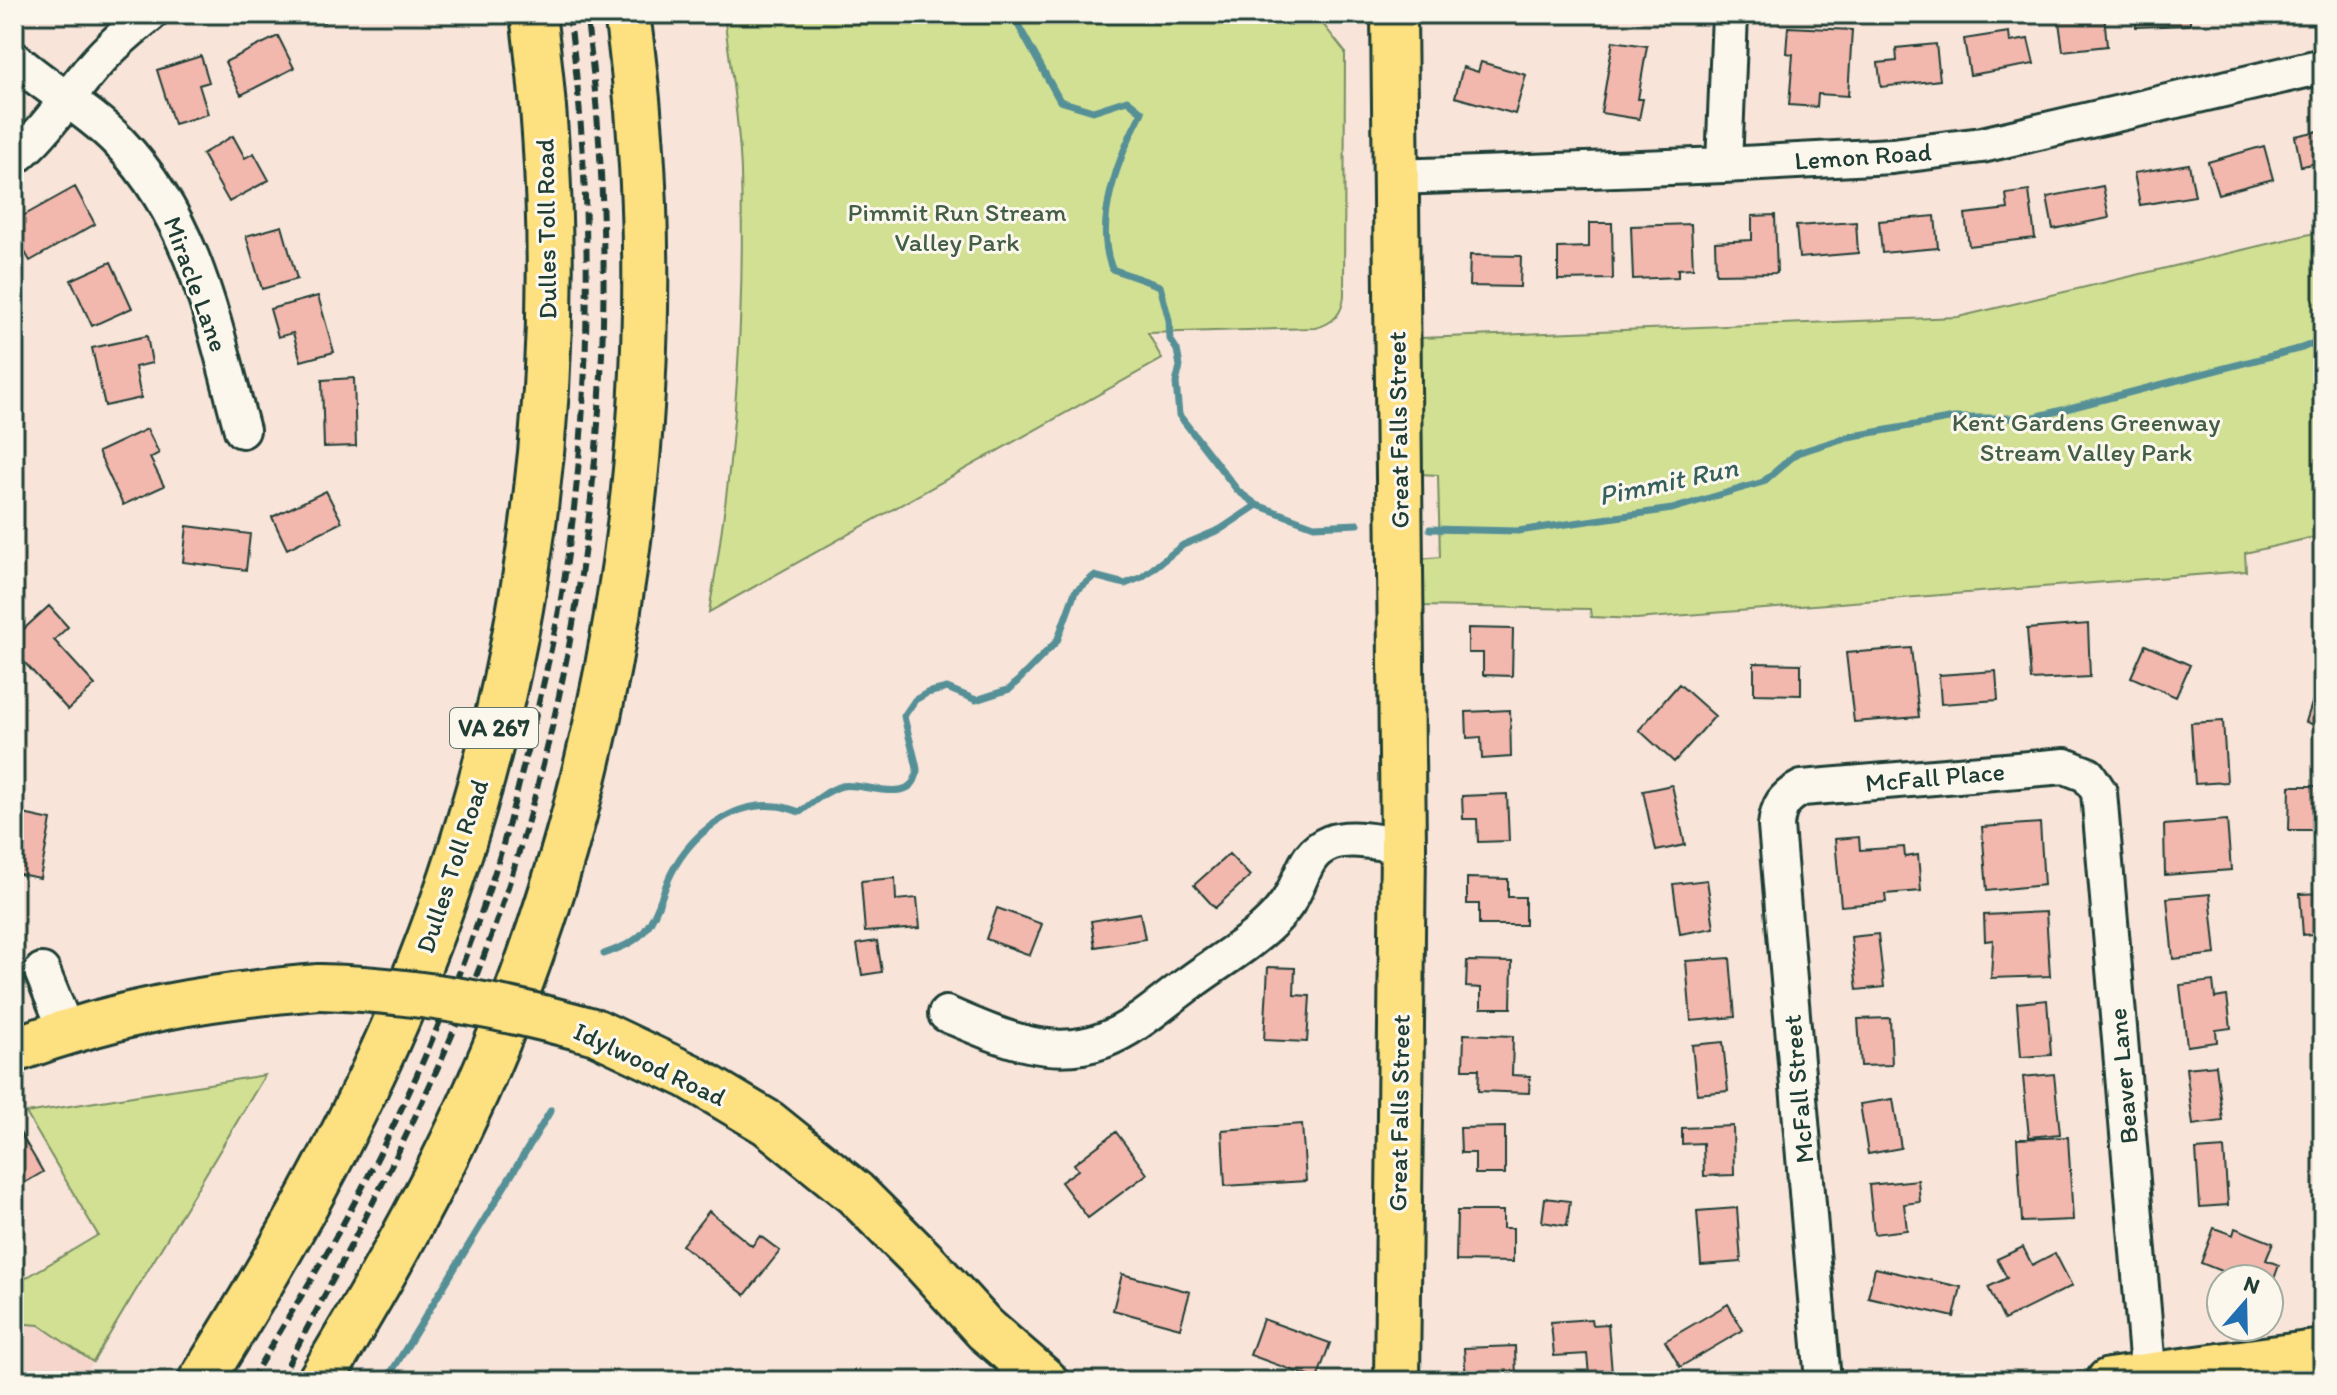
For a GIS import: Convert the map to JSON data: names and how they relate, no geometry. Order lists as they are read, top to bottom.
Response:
{
  "streets": {
    "main road": [
      "Dulles Toll Road",
      "Great Falls Street",
      "VA 267",
      "Idylwood Road"
    ],
    "street": [
      "Lemon Road",
      "Miracle Lane",
      "McFall Place",
      "Beaver Lane",
      "McFall Street"
    ]
  },
  "crossings": [
    ["Lemon Road", "Great Falls Street"],
    ["McFall Place", "Beaver Lane"],
    ["McFall Place", "McFall Street"]
  ],
  "water": ["Pimmit Run"],
  "parks": ["Pimmit Run Stream Valley Park", "Kent Gardens Greenway Stream Valley Park"],
  "north": "top"
}
